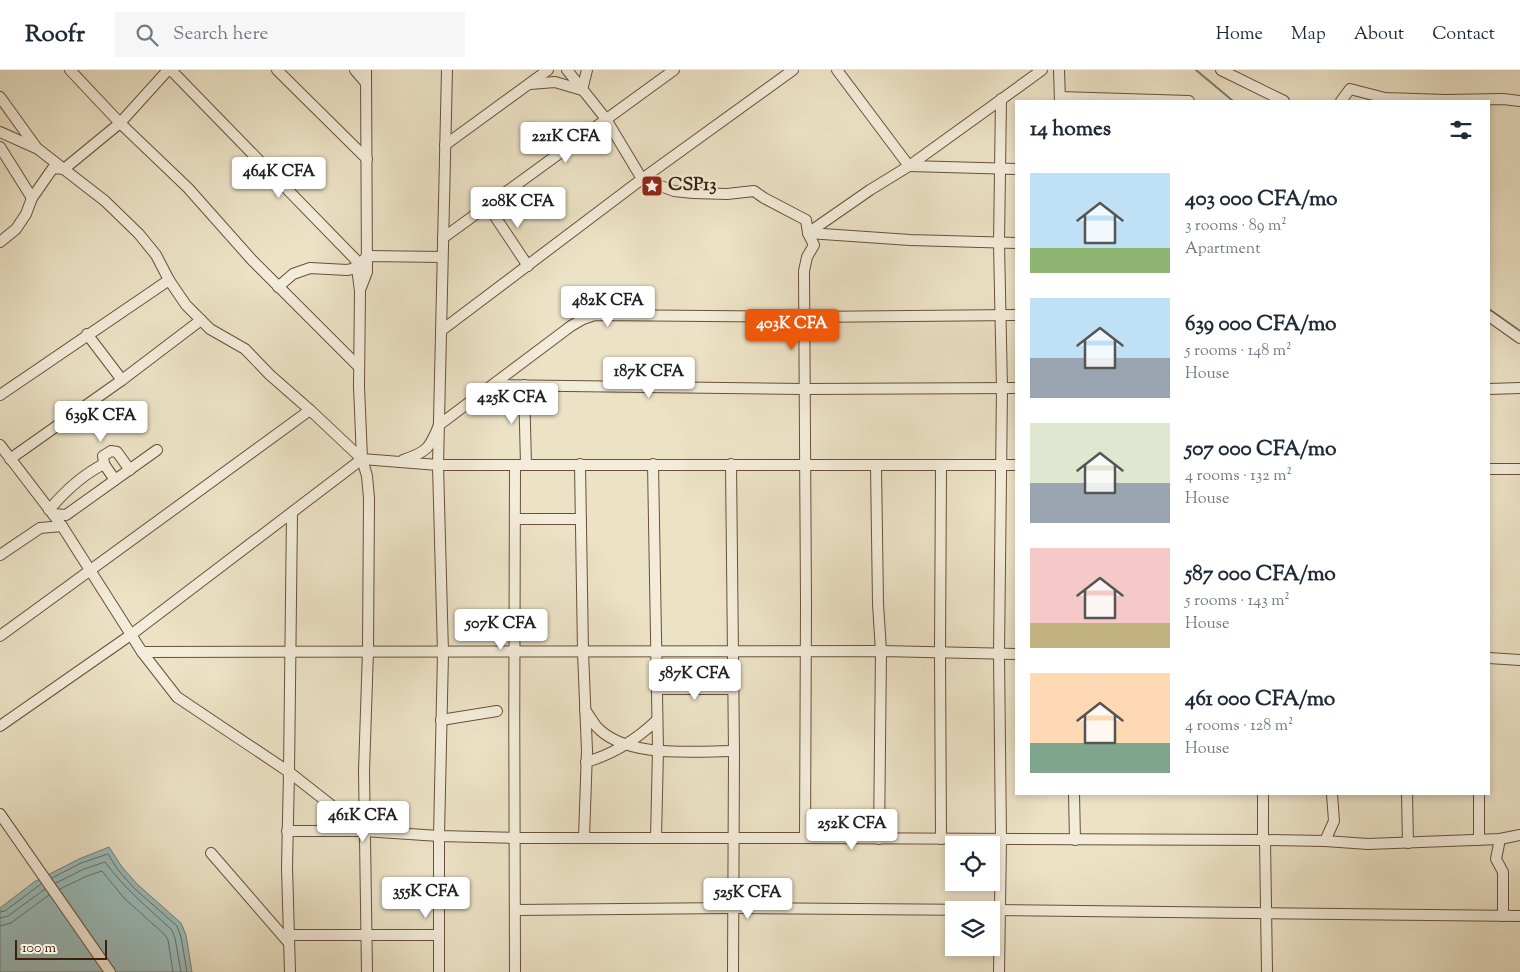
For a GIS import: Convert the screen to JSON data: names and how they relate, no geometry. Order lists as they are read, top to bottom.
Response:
{
  "places": {
    "place": ["CSP13"]
  },
  "scale_bar": "100 m",
  "page": {
    "header": "Roofr",
    "search": "Search here",
    "nav": [
      "Home",
      "Map",
      "About",
      "Contact"
    ],
    "heading": "14 homes",
    "price": [
      "221K CFA",
      "464K CFA",
      "208K CFA",
      "482K CFA",
      "403K CFA",
      "187K CFA",
      "425K CFA",
      "639K CFA",
      "507K CFA",
      "587K CFA",
      "461K CFA",
      "252K CFA",
      "355K CFA",
      "525K CFA"
    ],
    "list": [
      {
        "name": "403 000 CFA/mo",
        "note": "3 rooms · 89 m² · Apartment"
      },
      {
        "name": "639 000 CFA/mo",
        "note": "5 rooms · 148 m² · House"
      },
      {
        "name": "507 000 CFA/mo",
        "note": "4 rooms · 132 m² · House"
      },
      {
        "name": "587 000 CFA/mo",
        "note": "5 rooms · 143 m² · House"
      },
      {
        "name": "461 000 CFA/mo",
        "note": "4 rooms · 128 m² · House"
      }
    ],
    "scale": "100 m"
  }
}
